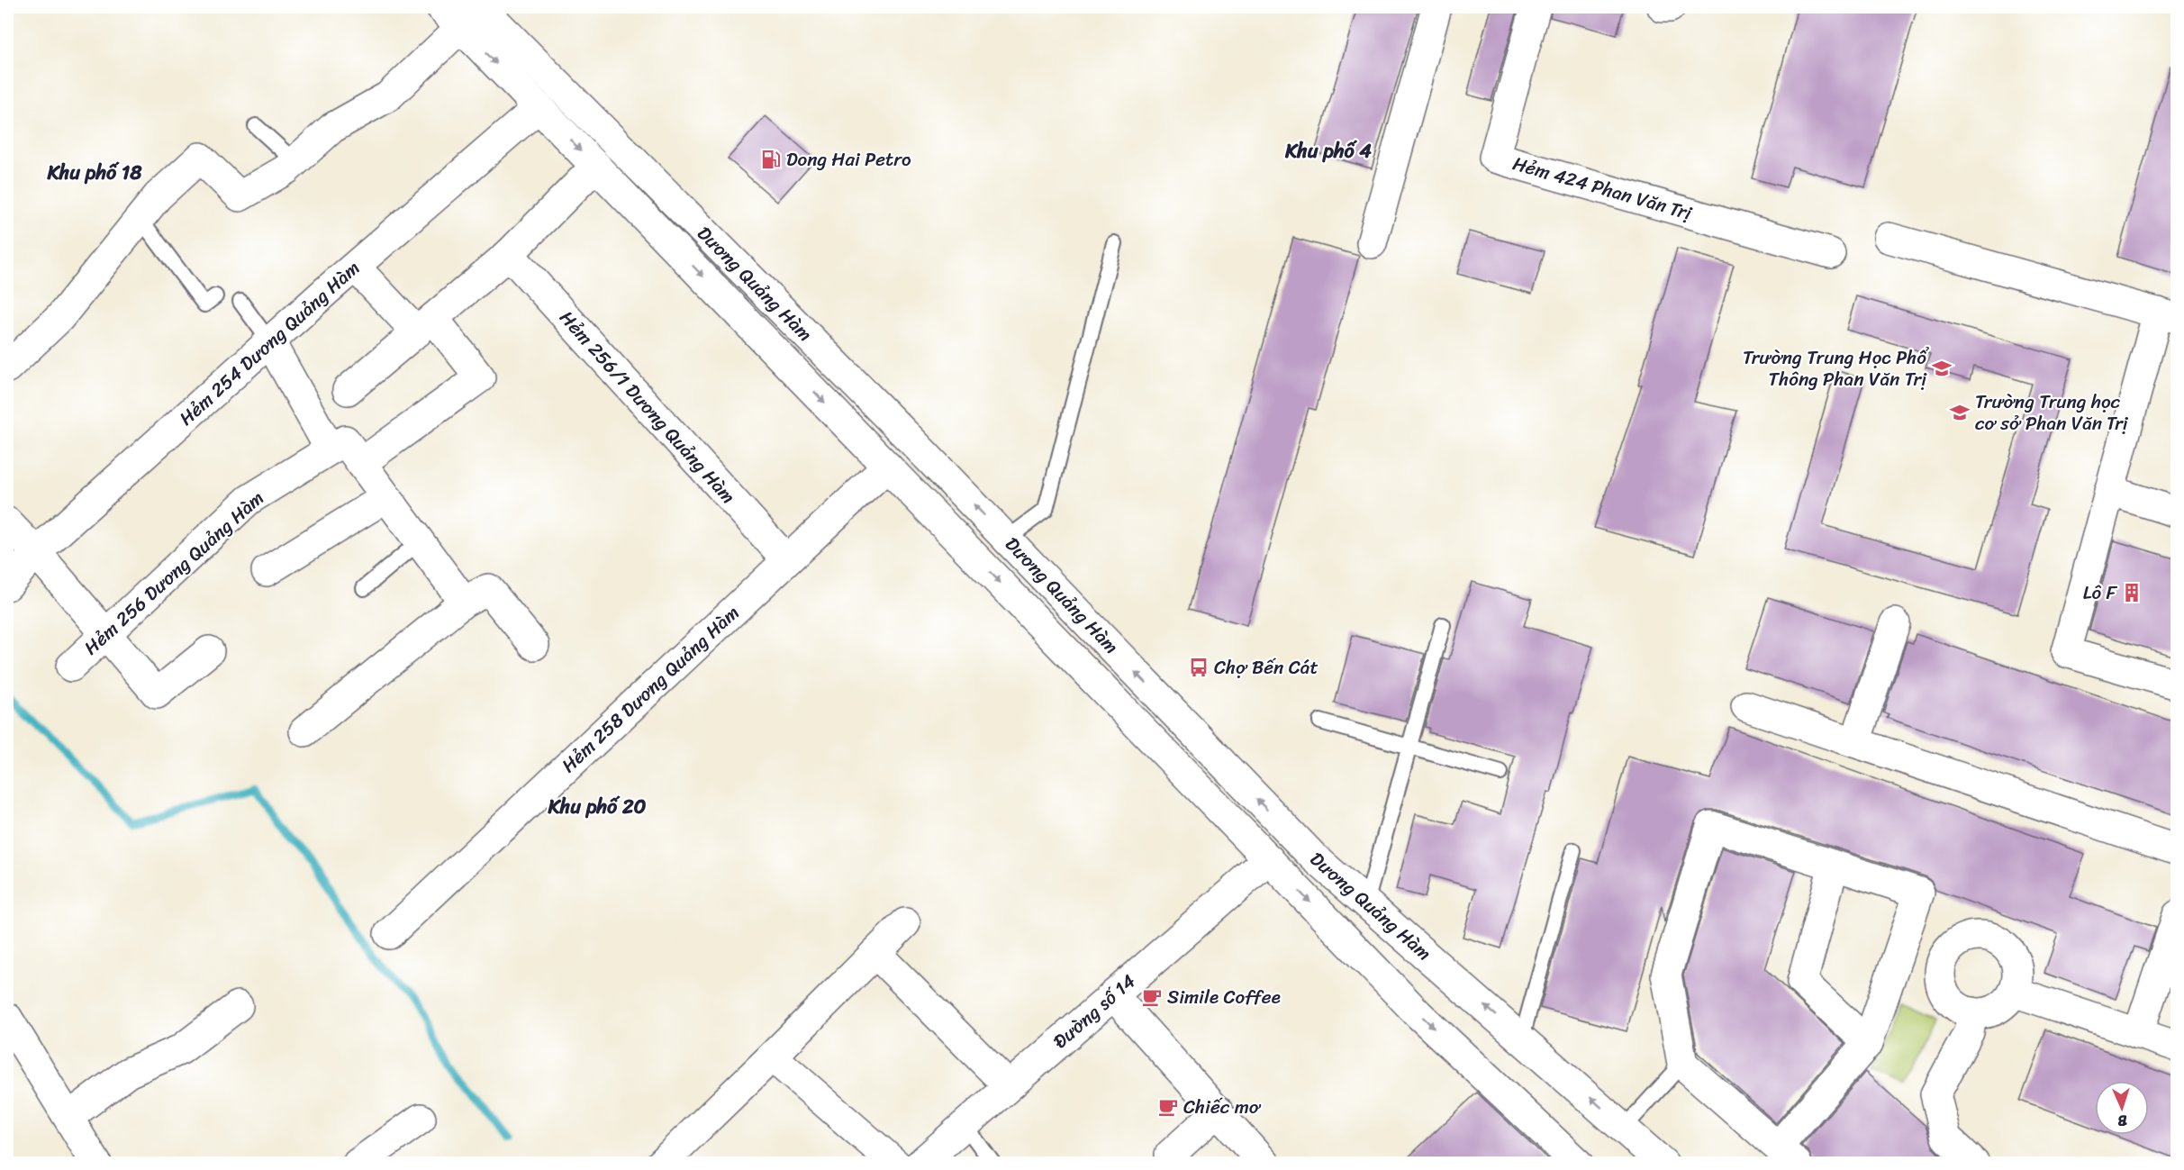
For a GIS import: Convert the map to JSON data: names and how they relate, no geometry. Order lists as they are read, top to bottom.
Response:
{
  "streets": {
    "street": [
      "Hẻm 424 Phan Văn Trị",
      "Dương Quảng Hàm",
      "Hẻm 254 Dương Quảng Hàm",
      "Hẻm 256/1 Dương Quảng Hàm",
      "Hẻm 256 Dương Quảng Hàm",
      "Hẻm 258 Dương Quảng Hàm",
      "Đường số 14"
    ]
  },
  "crossings": [
    ["Dương Quảng Hàm", "Hẻm 254 Dương Quảng Hàm"],
    ["Dương Quảng Hàm", "Hẻm 258 Dương Quảng Hàm"],
    ["Dương Quảng Hàm", "Đường số 14"],
    ["Hẻm 256/1 Dương Quảng Hàm", "Hẻm 258 Dương Quảng Hàm"]
  ],
  "districts": ["Khu phố 4", "Khu phố 18", "Khu phố 20"],
  "places": {
    "fuel station": ["Dong Hai Petro"],
    "school or university": ["Trường Trung Học Phổ Thông Phan Văn Trị", "Trường Trung học cơ sở Phan Văn Trị"],
    "building": ["Lô F"],
    "bus stop": ["Chợ Bến Cát"],
    "cafe": ["Simile Coffee", "Chiếc mơ"]
  },
  "north": "bottom"
}
